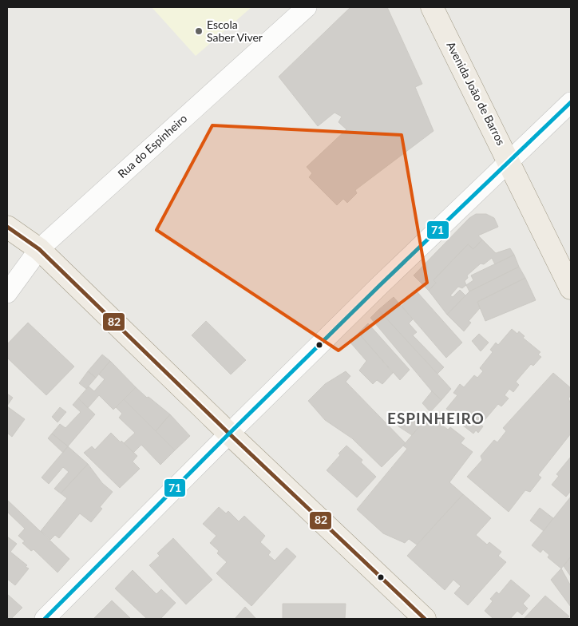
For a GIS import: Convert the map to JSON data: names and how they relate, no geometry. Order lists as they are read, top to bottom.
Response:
{
  "streets": {
    "main road": ["Avenida João de Barros"],
    "street": ["Rua do Espinheiro"]
  },
  "districts": ["ESPINHEIRO"],
  "places": ["Escola Saber Viver"],
  "lines": ["transit line 71", "transit line 82"]
}
